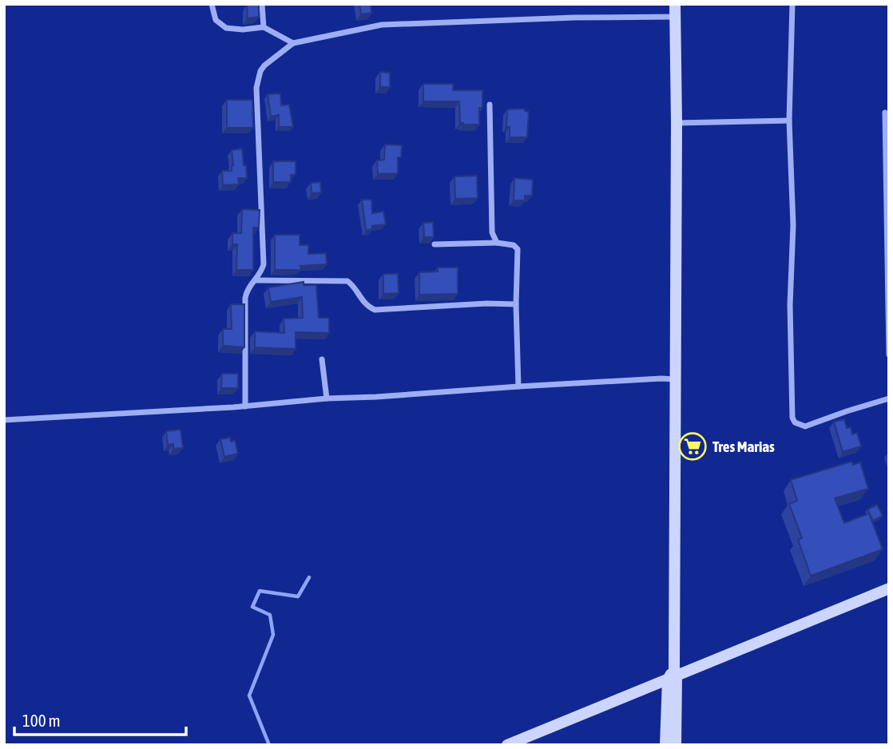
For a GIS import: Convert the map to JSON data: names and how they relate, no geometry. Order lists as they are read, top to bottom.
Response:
{
  "places": {
    "supermarket": ["Tres Marias"]
  },
  "scale_bar": "100 m"
}
